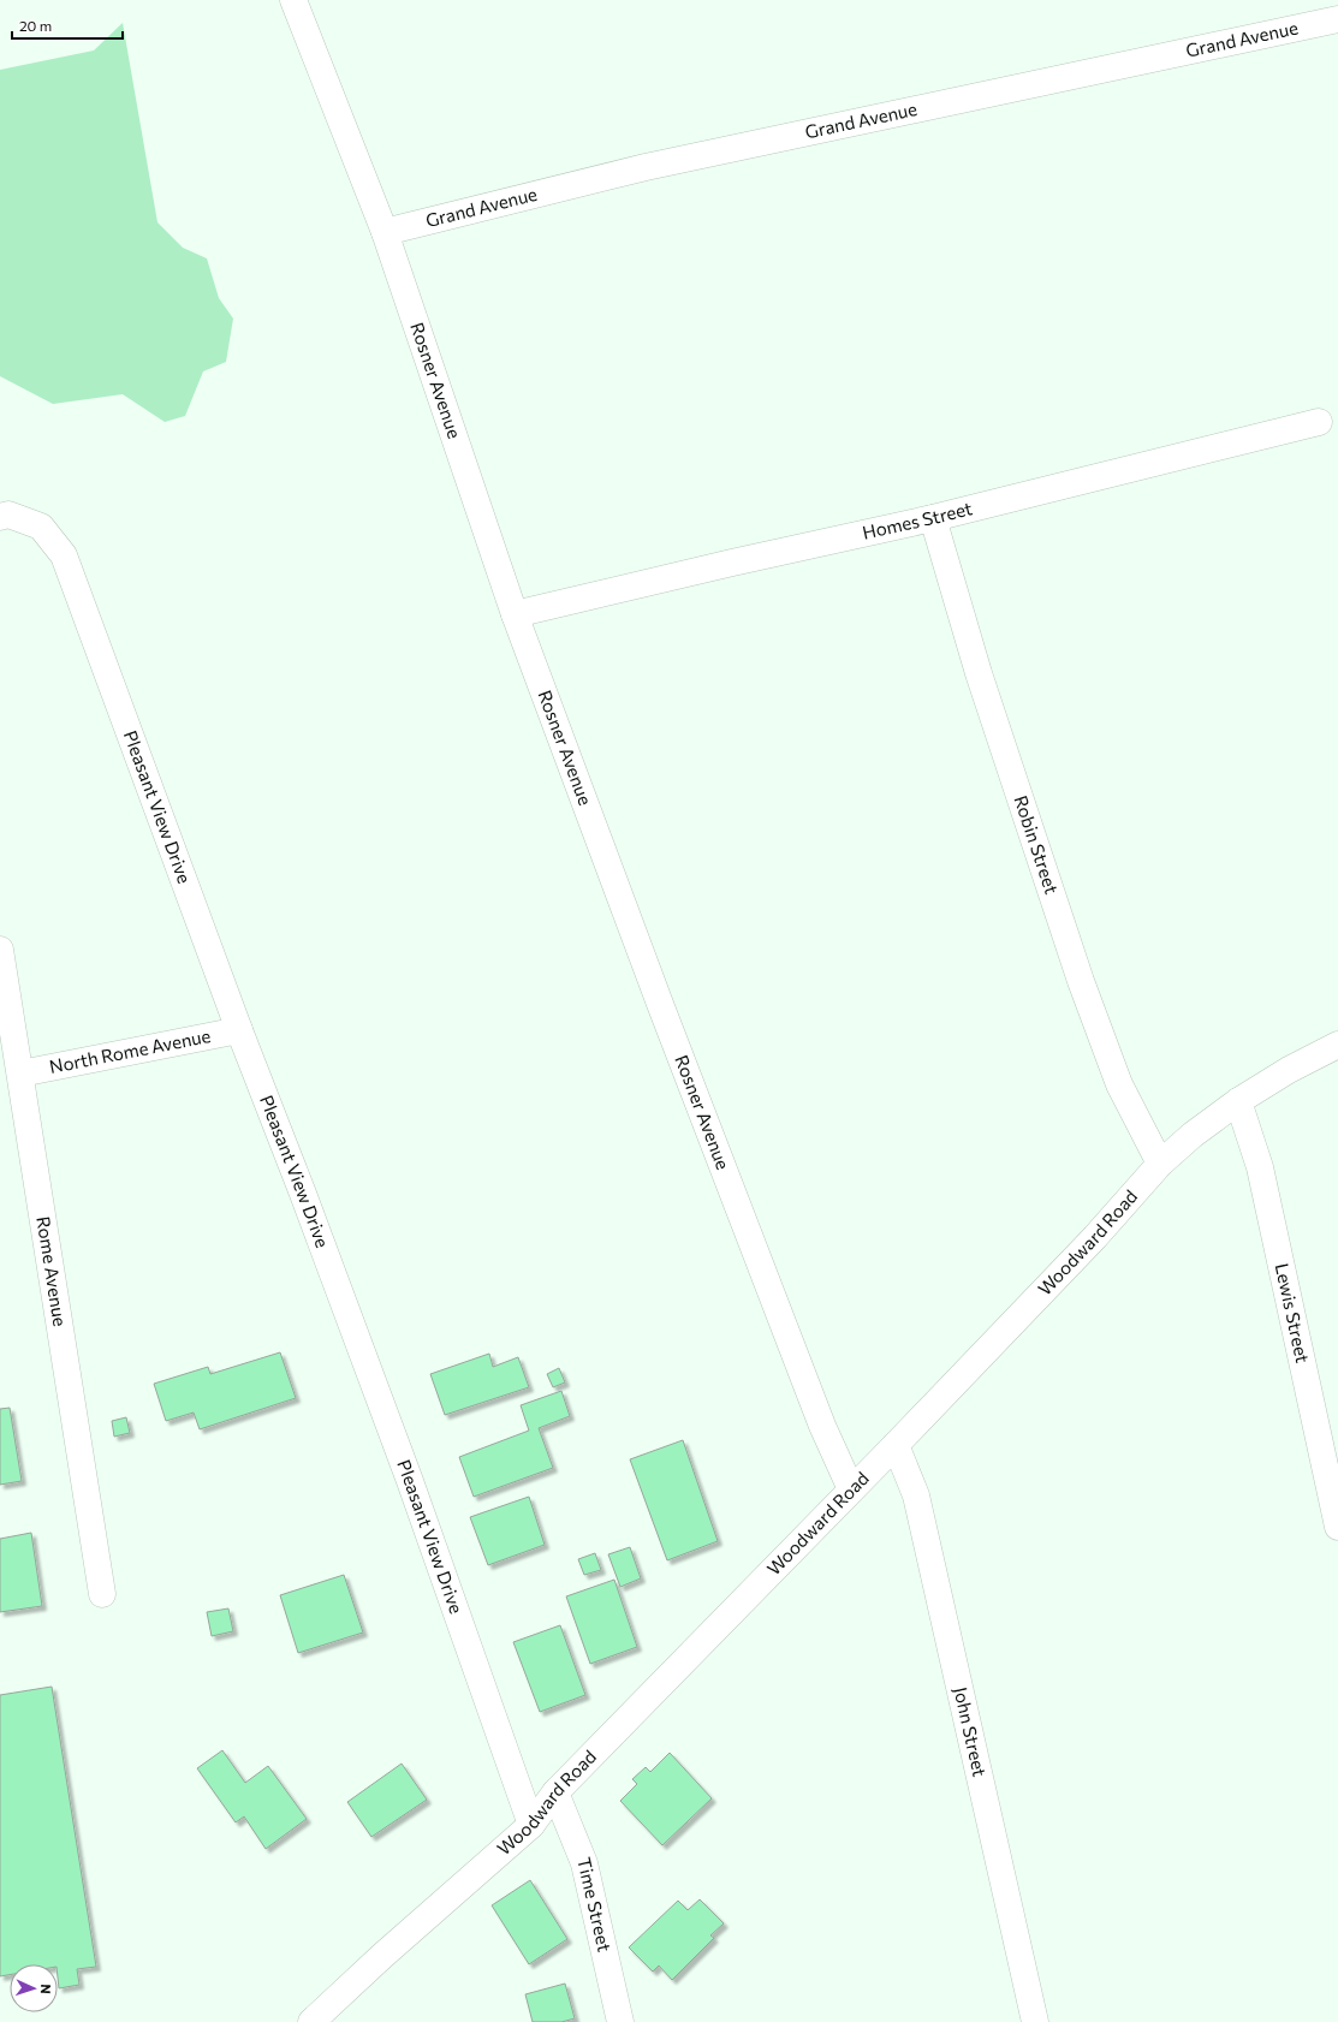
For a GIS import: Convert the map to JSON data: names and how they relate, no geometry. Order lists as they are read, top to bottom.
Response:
{
  "streets": {
    "street": [
      "Grand Avenue",
      "Rosner Avenue",
      "Homes Street",
      "Pleasant View Drive",
      "Robin Street",
      "North Rome Avenue",
      "Woodward Road",
      "Rome Avenue",
      "Lewis Street",
      "John Street",
      "Time Street"
    ]
  },
  "crossings": [
    ["Grand Avenue", "Rosner Avenue"],
    ["Rosner Avenue", "Homes Street"],
    ["Rosner Avenue", "Woodward Road"],
    ["Homes Street", "Robin Street"],
    ["Pleasant View Drive", "North Rome Avenue"],
    ["Pleasant View Drive", "Woodward Road"],
    ["Robin Street", "Woodward Road"],
    ["North Rome Avenue", "Rome Avenue"],
    ["Woodward Road", "Lewis Street"],
    ["Woodward Road", "John Street"],
    ["Woodward Road", "Time Street"]
  ],
  "scale_bar": "20 m",
  "north": "right"
}
